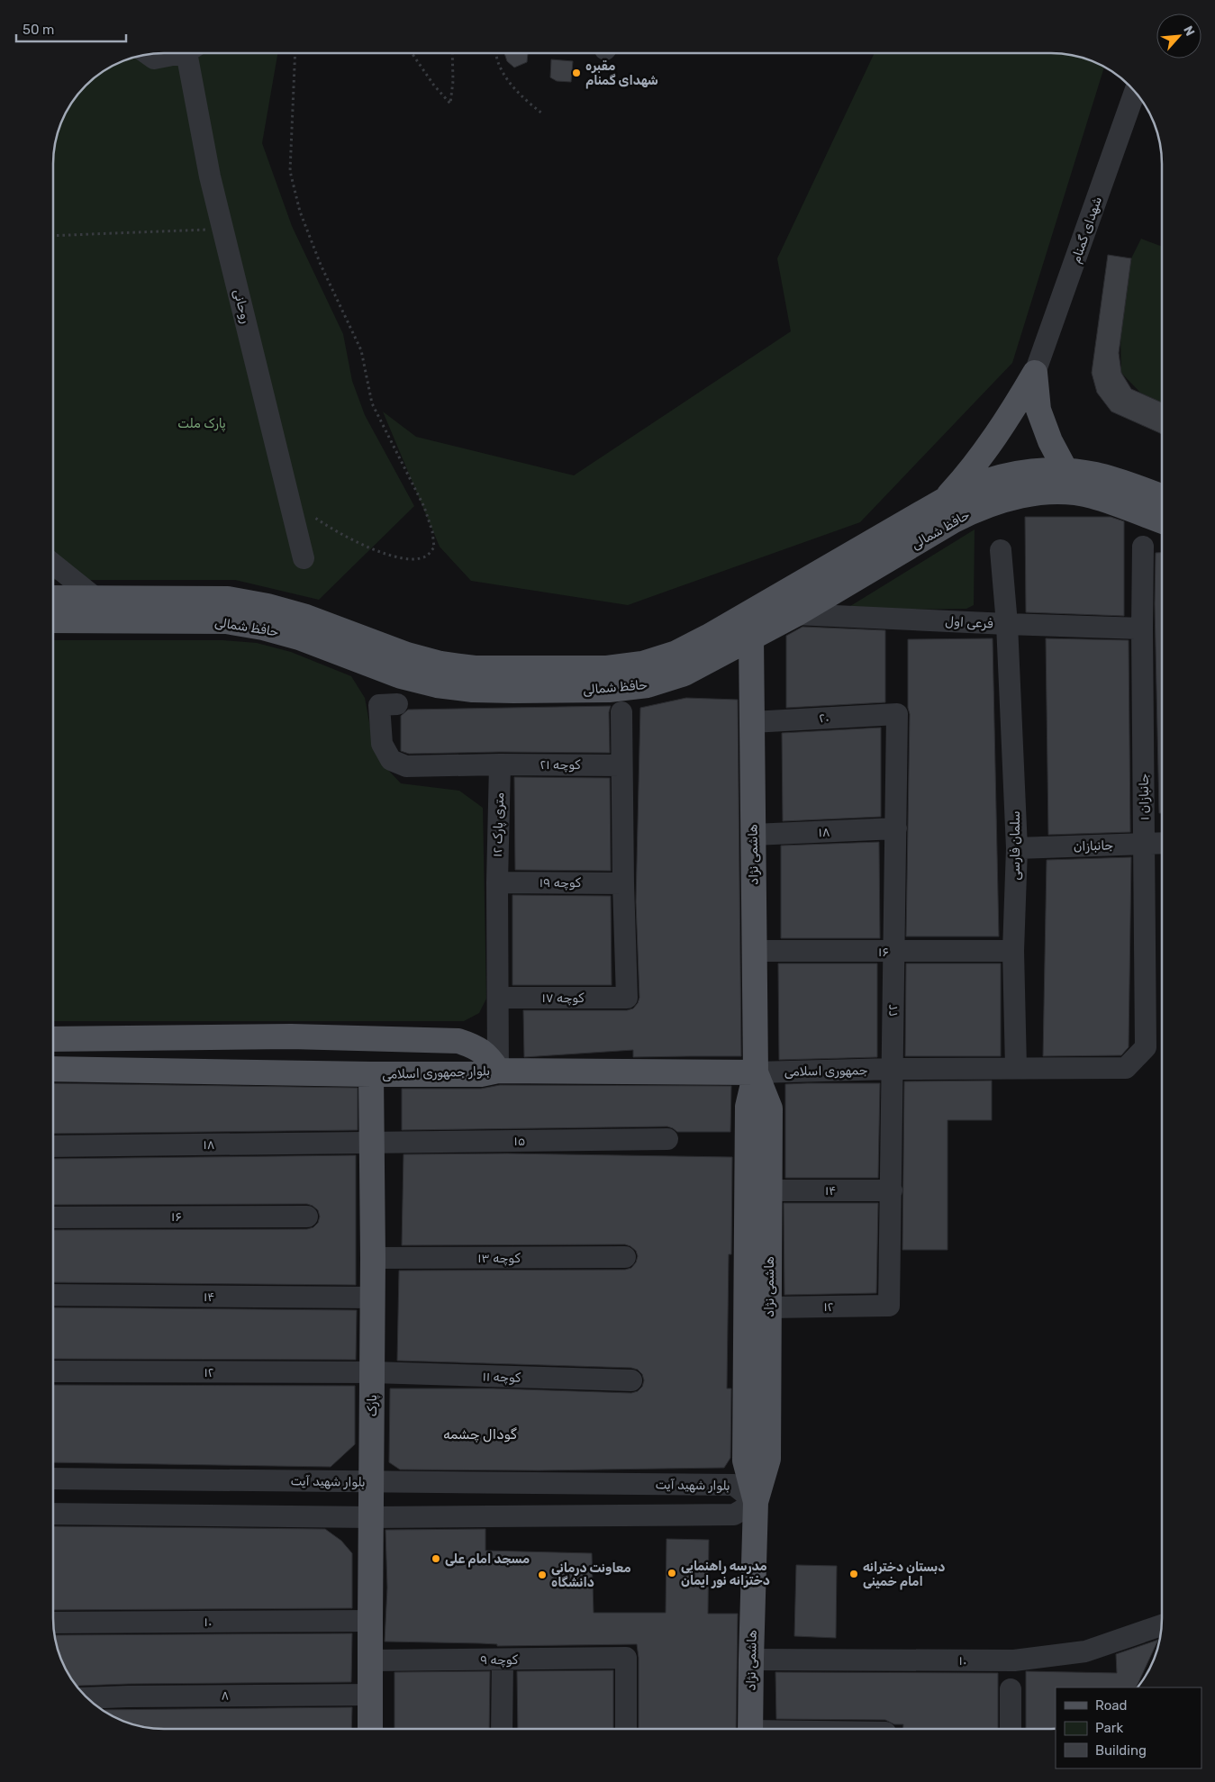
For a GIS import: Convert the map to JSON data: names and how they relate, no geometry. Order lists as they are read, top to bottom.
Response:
{
  "streets": {
    "main road": [
      "حافظ شمالی",
      "هاشمی نژاد",
      "جمهوری اسلامی",
      "بلوار جمهوری اسلامی",
      "پارک"
    ],
    "street": [
      "شهدای گمنام",
      "روحانی",
      "فرعی اول",
      "۲۰",
      "کوچه ۲۱",
      "جانبازان ۱",
      "۱۲ متری پارک",
      "۱۸",
      "سلمان فارسی",
      "جانبازان",
      "کوچه ۱۹",
      "۱۶",
      "کوچه ۱۷",
      "۲۲",
      "۱۵",
      "۱۴",
      "کوچه ۱۳",
      "۱۲",
      "کوچه ۱۱",
      "بلوار شهید آیت",
      "۱۰",
      "کوچه ۹",
      "۸"
    ]
  },
  "crossings": [
    ["حافظ شمالی", "فرعی اول"],
    ["حافظ شمالی", "هاشمی نژاد"],
    ["فرعی اول", "جانبازان ۱"],
    ["فرعی اول", "سلمان فارسی"],
    ["۲۰", "هاشمی نژاد"],
    ["۲۰", "۲۲"],
    ["کوچه ۲۱", "۱۲ متری پارک"],
    ["جانبازان ۱", "جانبازان"],
    ["جانبازان ۱", "جمهوری اسلامی"],
    ["۱۲ متری پارک", "کوچه ۱۹"],
    ["۱۲ متری پارک", "کوچه ۱۷"],
    ["۱۲ متری پارک", "جمهوری اسلامی"],
    ["۱۲ متری پارک", "بلوار جمهوری اسلامی"],
    ["۱۸", "هاشمی نژاد"],
    ["۱۸", "۲۲"],
    ["۱۸", "۱۵"],
    ["۱۸", "پارک"],
    ["سلمان فارسی", "جانبازان"],
    ["سلمان فارسی", "۱۶"],
    ["سلمان فارسی", "جمهوری اسلامی"],
    ["هاشمی نژاد", "۱۶"],
    ["هاشمی نژاد", "جمهوری اسلامی"],
    ["هاشمی نژاد", "۱۴"],
    ["هاشمی نژاد", "۱۲"],
    ["هاشمی نژاد", "بلوار شهید آیت"],
    ["هاشمی نژاد", "۱۰"],
    ["کوچه ۱۹", "کوچه ۱۷"],
    ["۱۶", "۲۲"],
    ["۲۲", "جمهوری اسلامی"],
    ["۲۲", "۱۴"],
    ["۲۲", "۱۲"],
    ["جمهوری اسلامی", "بلوار جمهوری اسلامی"],
    ["بلوار جمهوری اسلامی", "پارک"],
    ["۱۵", "پارک"],
    ["۱۴", "پارک"],
    ["کوچه ۱۳", "پارک"],
    ["۱۲", "کوچه ۱۱"],
    ["۱۲", "پارک"],
    ["کوچه ۱۱", "پارک"],
    ["پارک", "بلوار شهید آیت"],
    ["پارک", "۱۰"],
    ["پارک", "کوچه ۹"],
    ["پارک", "۸"]
  ],
  "districts": ["گودال چشمه"],
  "parks": ["پارک ملت"],
  "places": [
    "مقبره شهدای گمنام",
    "مسجد امام علی",
    "مدرسه راهنمایی دخترانه نور ایمان",
    "دبستان دخترانه امام خمینی",
    "معاونت درمانی دانشگاه"
  ],
  "legend": ["Road", "Park", "Building"],
  "scale_bar": "50 m",
  "north": "top right"
}
